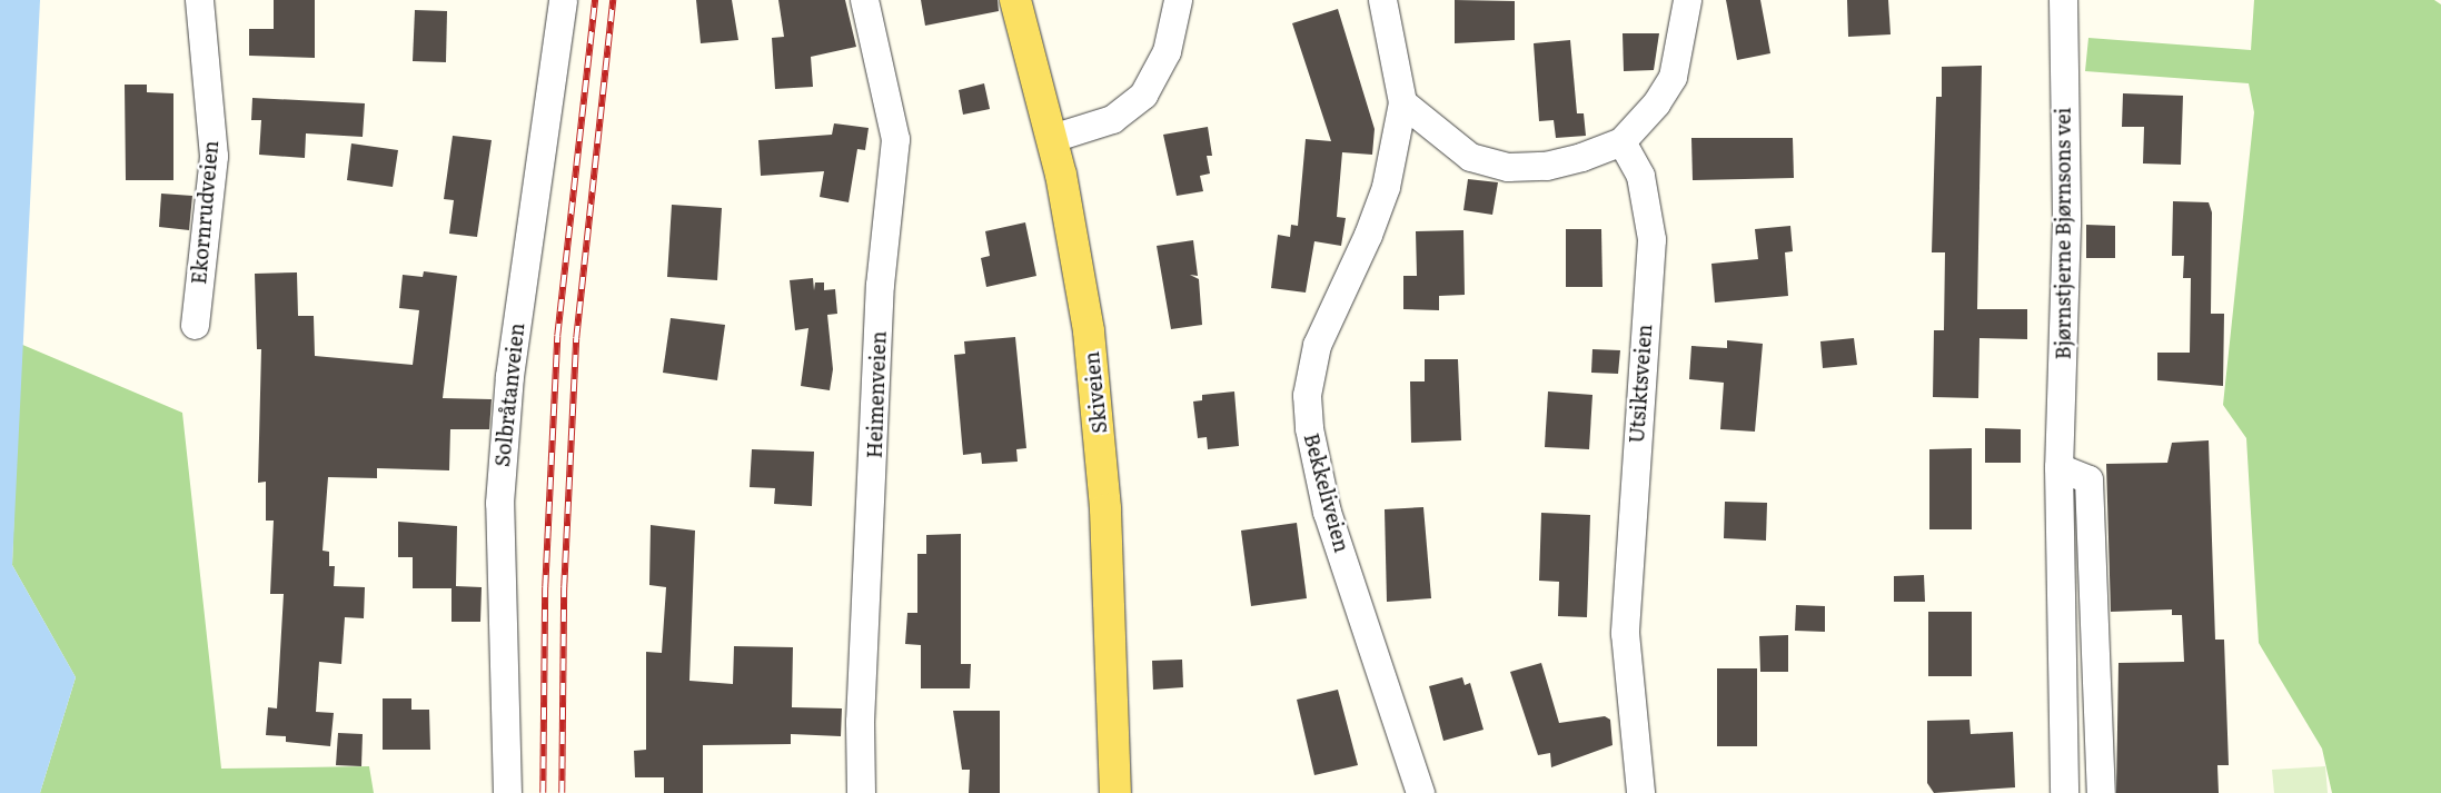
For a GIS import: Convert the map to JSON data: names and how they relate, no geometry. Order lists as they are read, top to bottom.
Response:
{
  "streets": {
    "main road": ["Skiveien"],
    "street": [
      "Ekornrudveien",
      "Bjørnstjerne Bjørnsons vei",
      "Utsiktsveien",
      "Solbråtanveien",
      "Heimenveien",
      "Bekkeliveien"
    ]
  }
}
